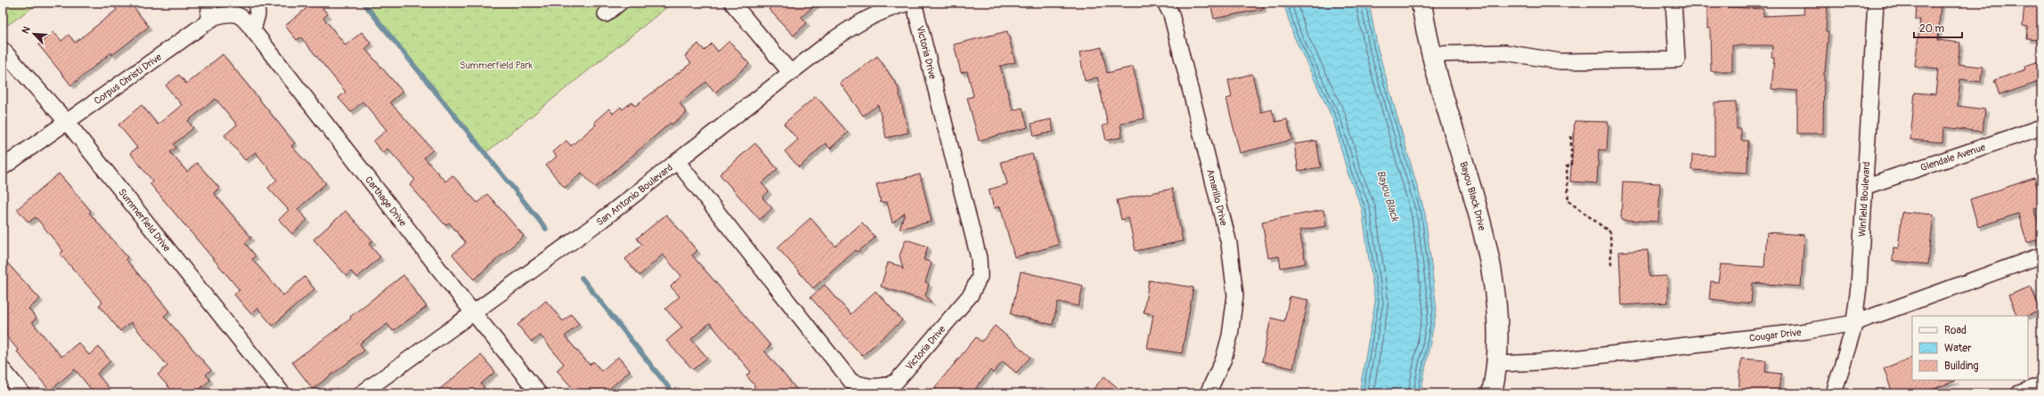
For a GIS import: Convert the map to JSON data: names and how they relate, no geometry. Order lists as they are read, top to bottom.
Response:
{
  "streets": {
    "main road": ["Bayou Black Drive"],
    "street": [
      "Victoria Drive",
      "Corpus Christi Drive",
      "Glendale Avenue",
      "San Antonio Boulevard",
      "Amarillo Drive",
      "Winfield Boulevard",
      "Carthage Drive",
      "Summerfield Drive",
      "Cougar Drive"
    ]
  },
  "crossings": [
    ["Victoria Drive", "San Antonio Boulevard"],
    ["Corpus Christi Drive", "Carthage Drive"],
    ["Corpus Christi Drive", "Summerfield Drive"],
    ["Glendale Avenue", "Winfield Boulevard"],
    ["San Antonio Boulevard", "Carthage Drive"],
    ["Bayou Black Drive", "Cougar Drive"],
    ["Winfield Boulevard", "Cougar Drive"]
  ],
  "water": ["Bayou Black"],
  "parks": ["Summerfield Park"],
  "legend": ["Road", "Water", "Building"],
  "scale_bar": "20 m",
  "north": "top left"
}
